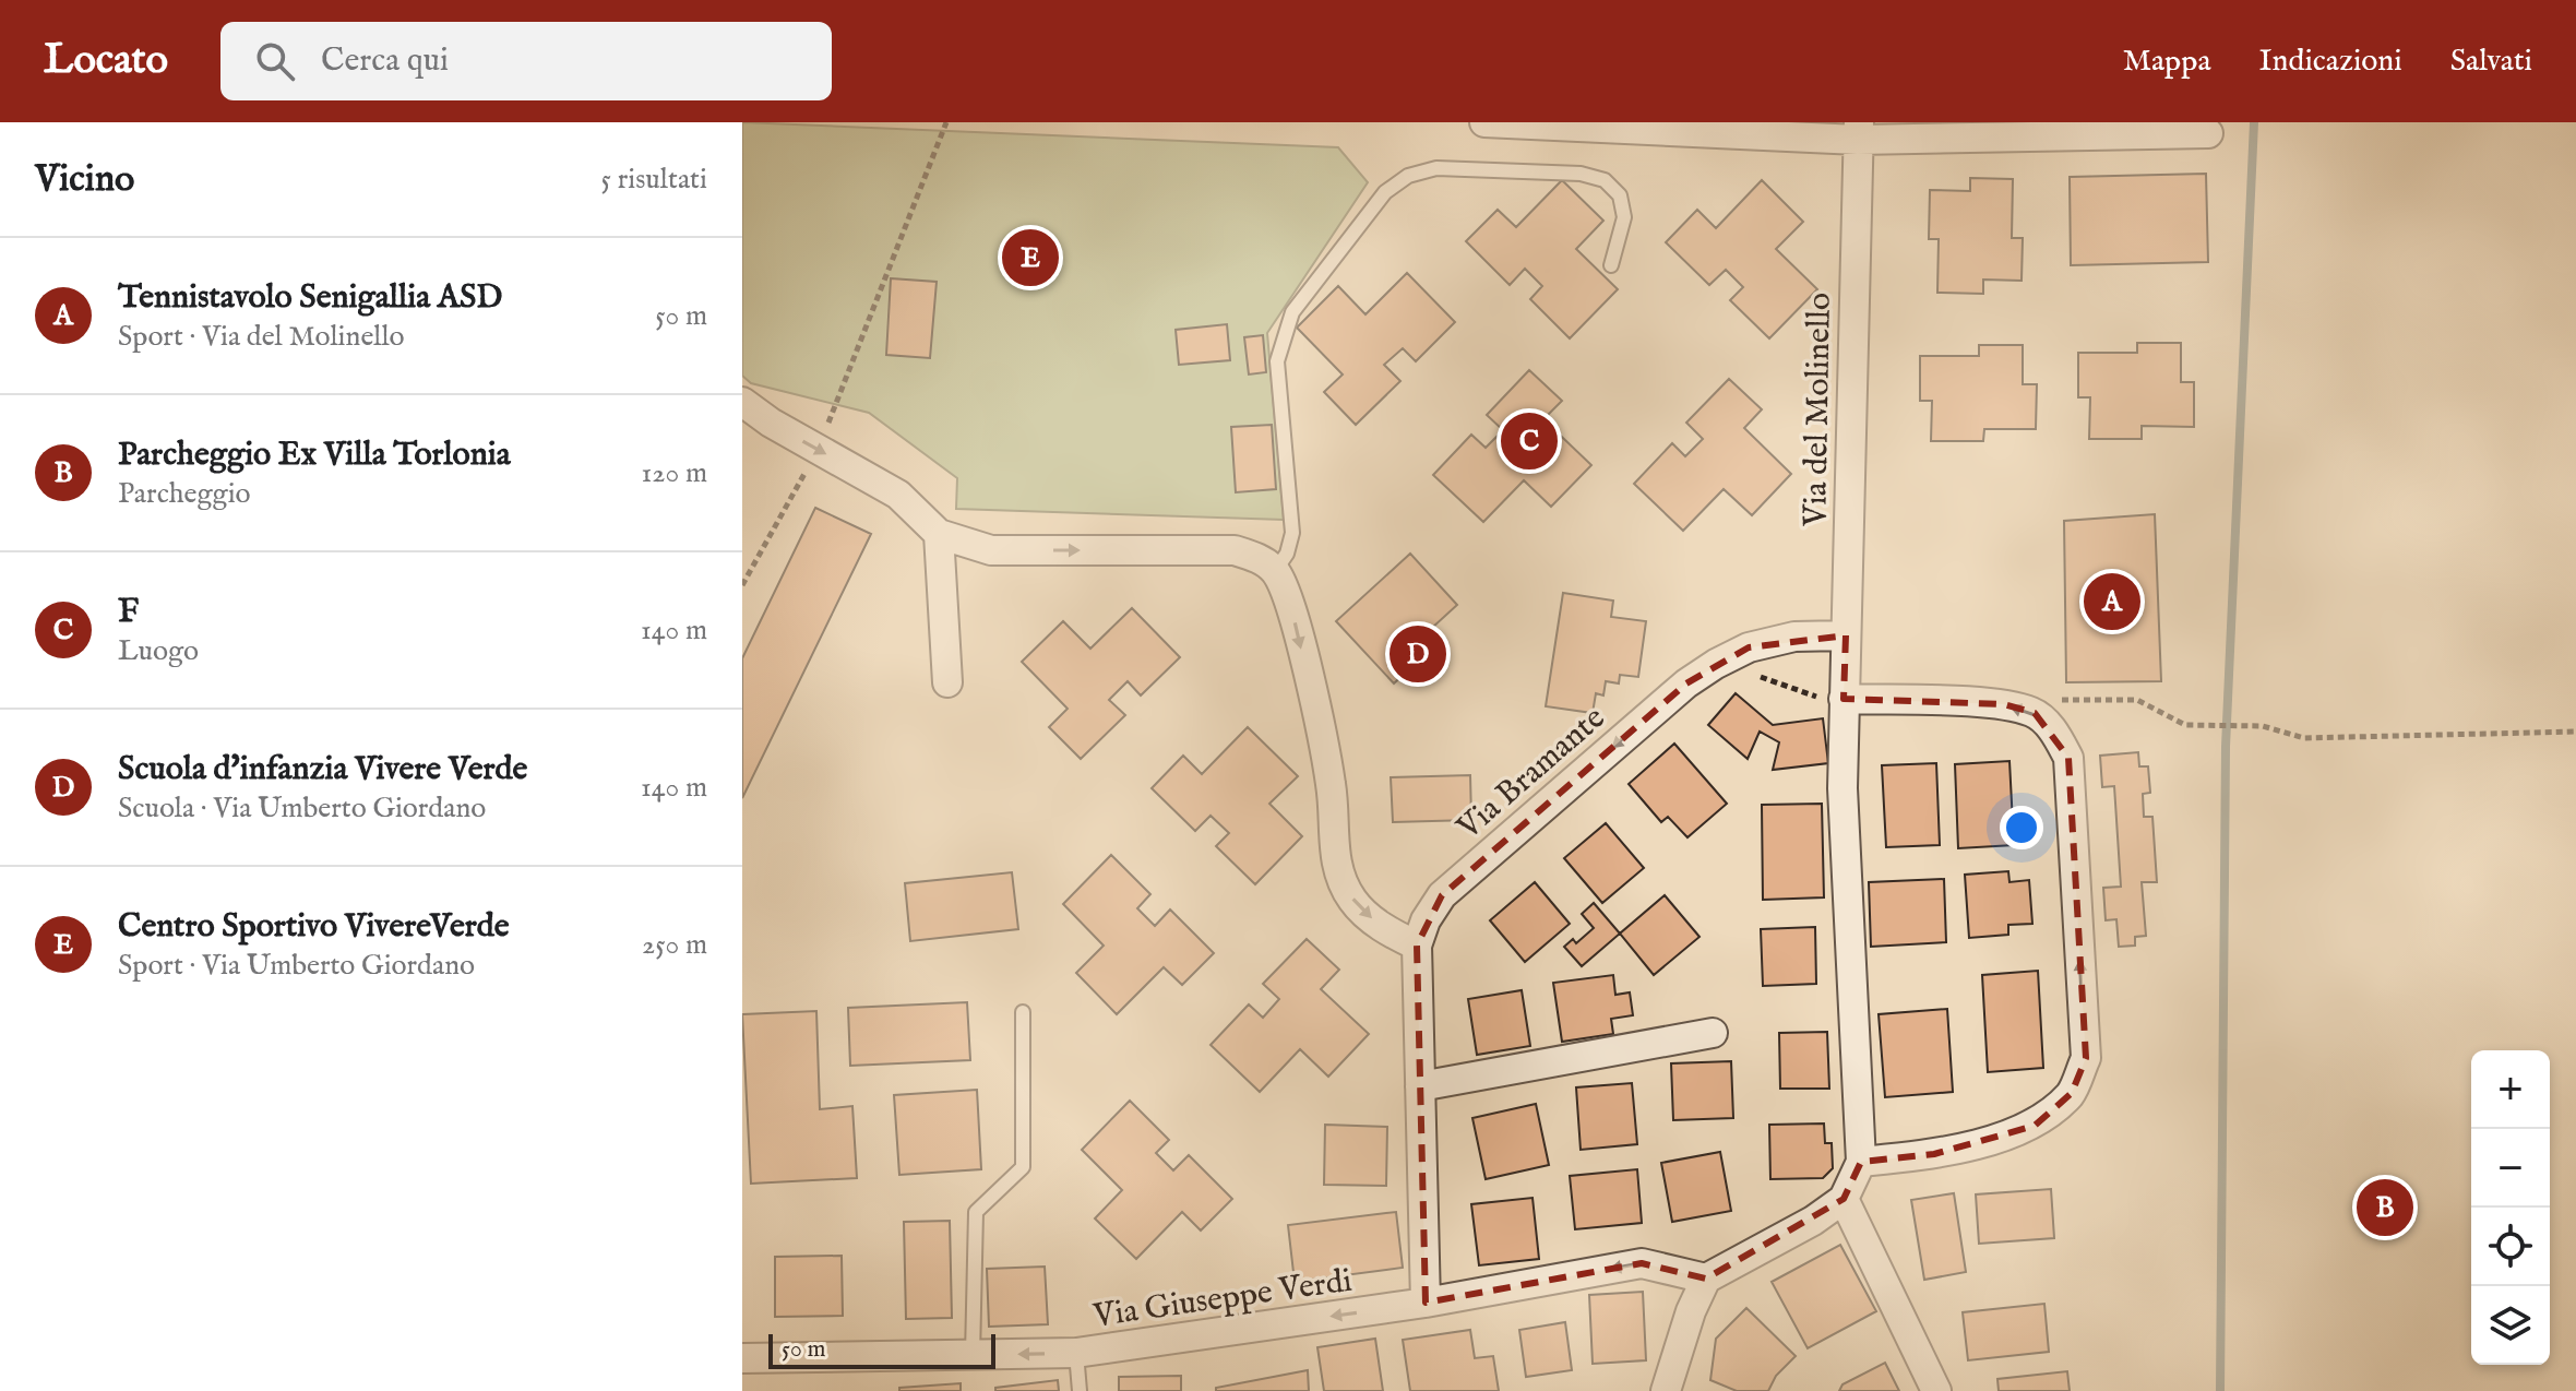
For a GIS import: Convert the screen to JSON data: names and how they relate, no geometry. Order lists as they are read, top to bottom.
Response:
{
  "streets": {
    "street": ["Via del Molinello", "Via Bramante", "Via Giuseppe Verdi"]
  },
  "crossings": [
    ["Via del Molinello", "Via Bramante"],
    ["Via Bramante", "Via Giuseppe Verdi"]
  ],
  "one_way": ["Via Bramante"],
  "scale_bar": "50 m",
  "page": {
    "header": "Locato",
    "search": "Cerca qui",
    "nav": ["Mappa", "Indicazioni", "Salvati"],
    "heading": ["Vicino", "5 risultati"],
    "pins": [
      "E",
      "C",
      "A",
      "D",
      "B"
    ],
    "list": [
      {
        "mark": "A",
        "name": "Tennistavolo Senigallia ASD",
        "note": "Sport · Via del Molinello",
        "value": "50 m"
      },
      {
        "mark": "B",
        "name": "Parcheggio Ex Villa Torlonia",
        "note": "Parcheggio",
        "value": "120 m"
      },
      {
        "mark": "C",
        "name": "F",
        "note": "Luogo",
        "value": "140 m"
      },
      {
        "mark": "D",
        "name": "Scuola d'infanzia Vivere Verde",
        "note": "Scuola · Via Umberto Giordano",
        "value": "140 m"
      },
      {
        "mark": "E",
        "name": "Centro Sportivo VivereVerde",
        "note": "Sport · Via Umberto Giordano",
        "value": "250 m"
      }
    ],
    "map_buttons": ["+", "−"],
    "scale": "50 m"
  }
}
